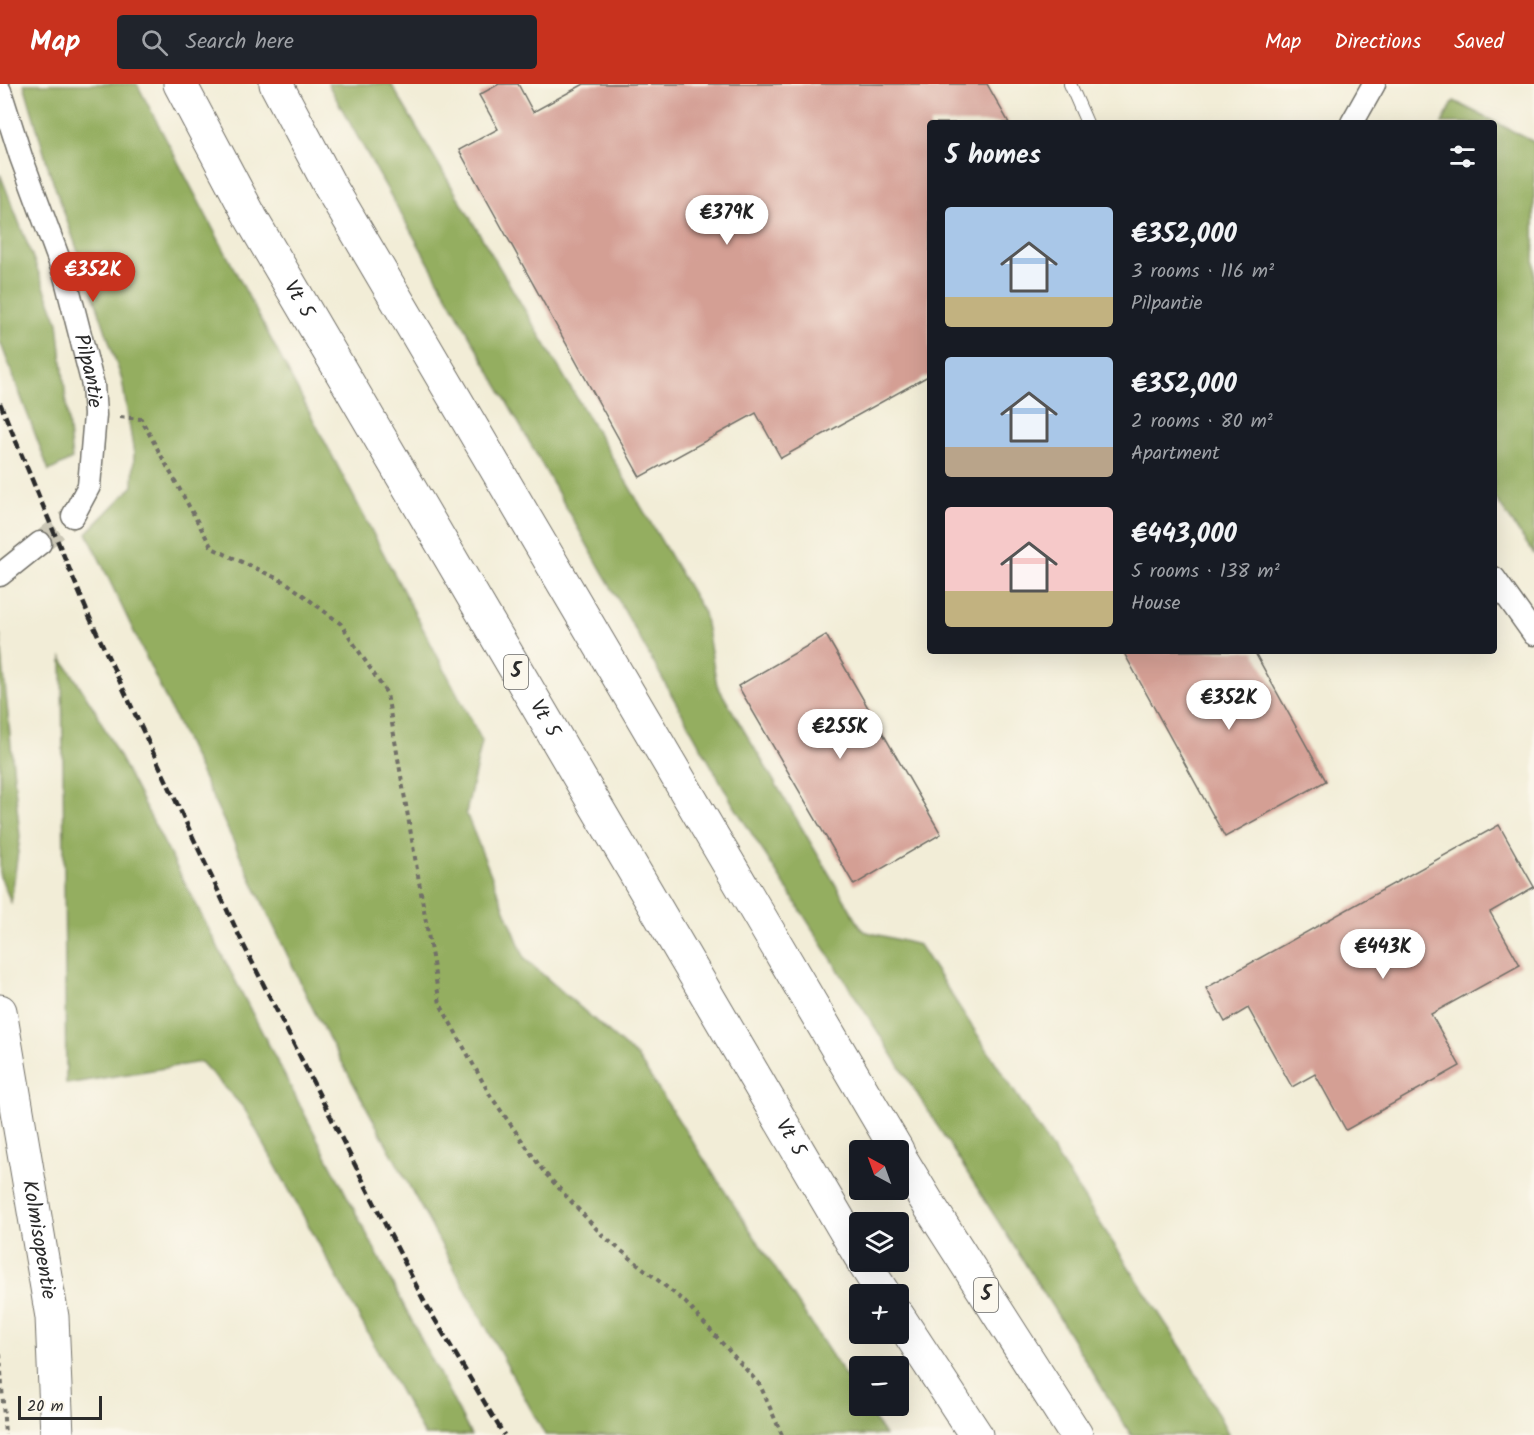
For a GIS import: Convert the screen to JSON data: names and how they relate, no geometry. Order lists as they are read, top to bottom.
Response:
{
  "streets": {
    "main road": ["Vt 5", "5", "Kolmisopentie"],
    "street": ["Pilpantie"]
  },
  "scale_bar": "20 m",
  "north": "top left",
  "page": {
    "header": "Map",
    "search": "Search here",
    "nav": ["Map", "Directions", "Saved"],
    "heading": "5 homes",
    "list": [
      {
        "name": "€352,000",
        "note": "3 rooms · 116 m² · Pilpantie"
      },
      {
        "name": "€352,000",
        "note": "2 rooms · 80 m² · Apartment"
      },
      {
        "name": "€443,000",
        "note": "5 rooms · 138 m² · House"
      }
    ],
    "price": [
      "€379K",
      "€352K",
      "€352K",
      "€255K",
      "€443K"
    ],
    "map_buttons": ["+", "−"],
    "scale": "20 m"
  }
}
